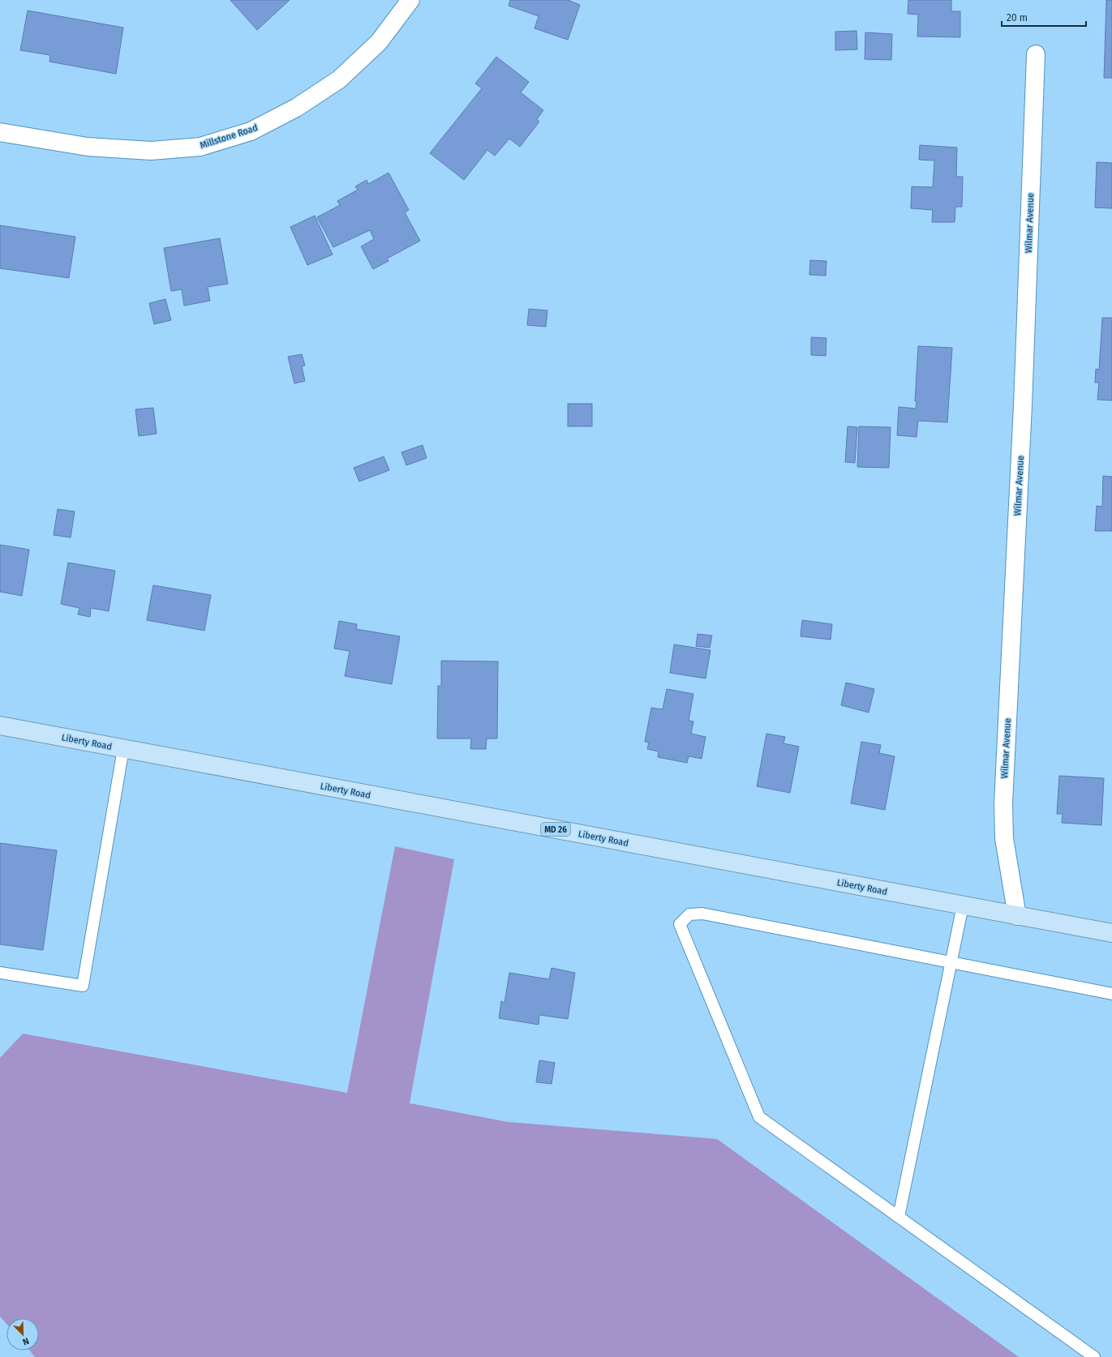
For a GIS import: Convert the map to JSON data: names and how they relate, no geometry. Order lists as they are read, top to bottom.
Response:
{
  "streets": {
    "main road": ["Liberty Road", "MD 26"],
    "street": ["Millstone Road", "Wilmar Avenue"]
  },
  "crossings": [
    ["Wilmar Avenue", "Liberty Road"]
  ],
  "scale_bar": "20 m",
  "north": "bottom right"
}
